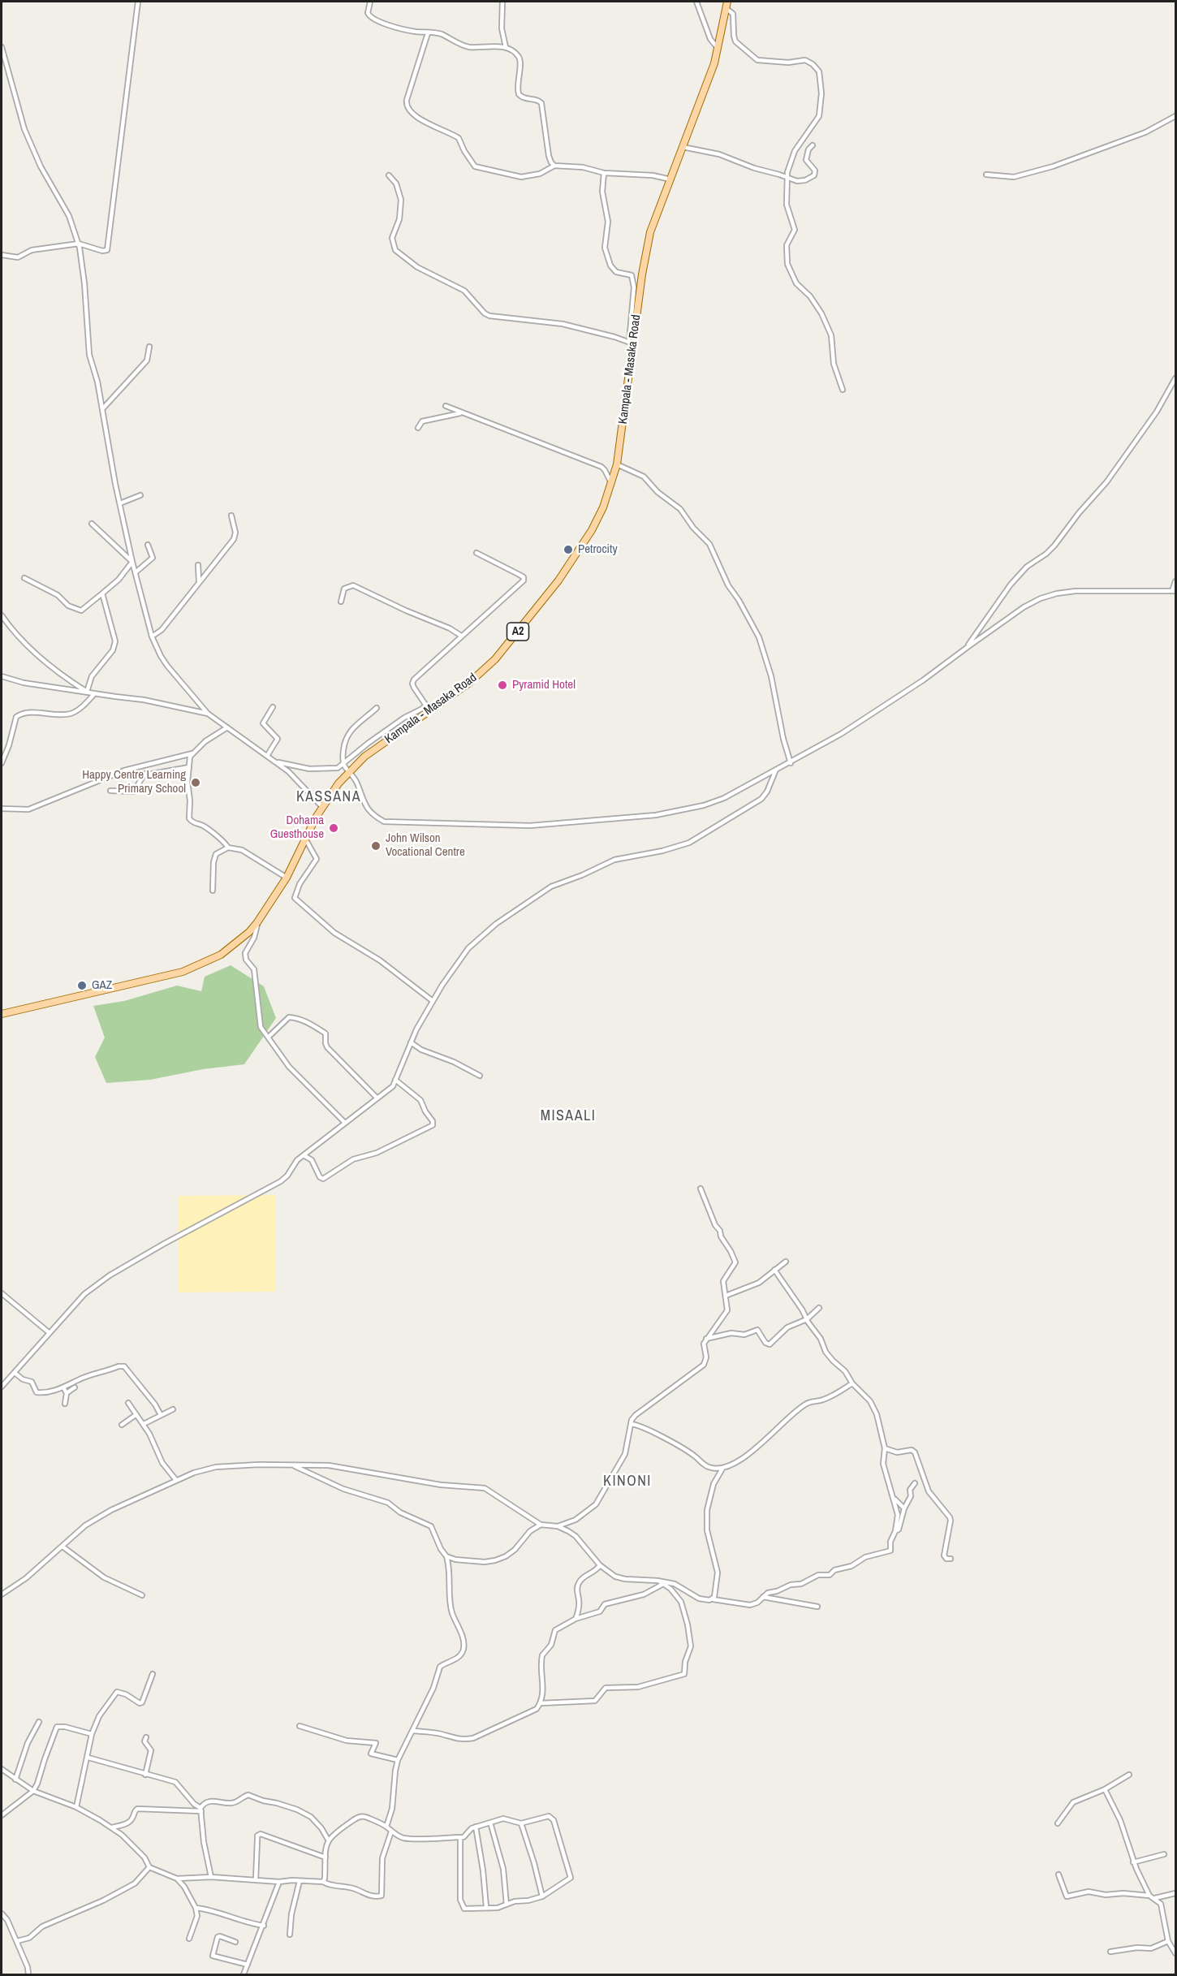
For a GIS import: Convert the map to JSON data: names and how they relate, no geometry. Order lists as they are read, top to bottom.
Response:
{
  "streets": {
    "main road": ["Kampala - Masaka Road", "A2"]
  },
  "districts": ["KASSANA", "MISAALI", "KINONI"],
  "places": [
    "Petrocity",
    "Pyramid Hotel",
    "Happy Centre Learning Primary School",
    "Dohama Guesthouse",
    "John Wilson Vocational Centre",
    "GAZ"
  ]
}
